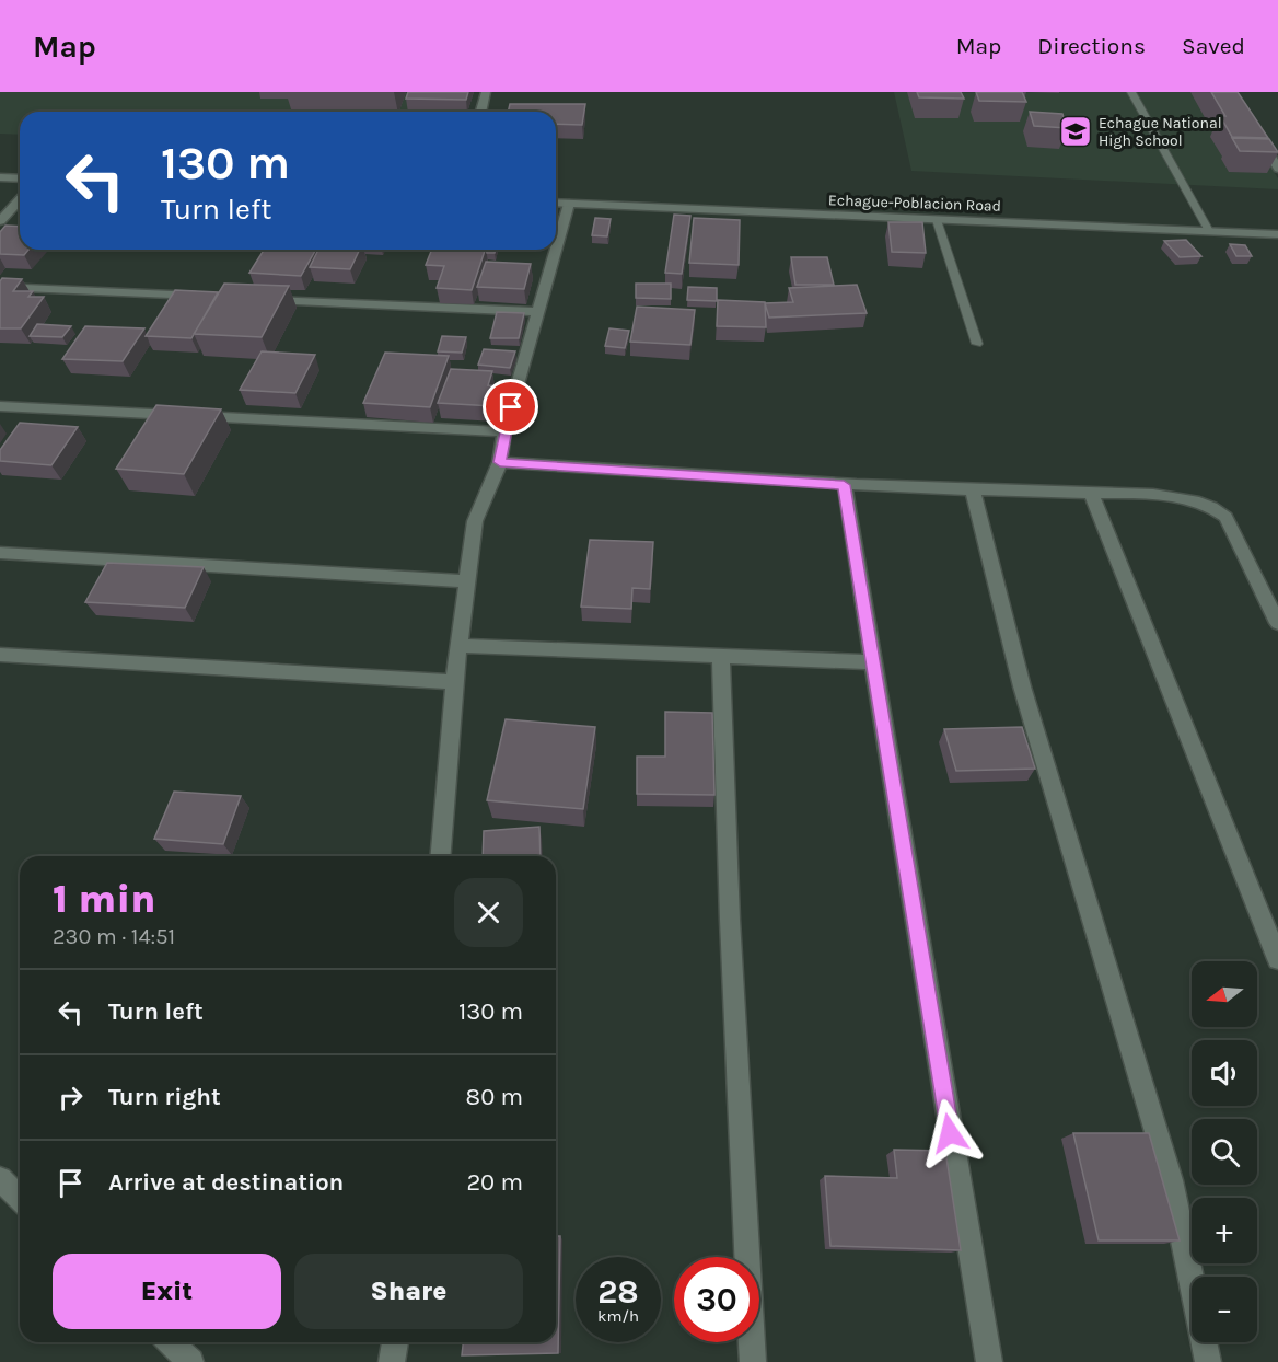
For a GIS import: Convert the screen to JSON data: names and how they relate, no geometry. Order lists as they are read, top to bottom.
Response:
{
  "streets": {
    "street": ["Echague-Poblacion Road"]
  },
  "places": {
    "school or university": ["Echague National High School"]
  },
  "north": "left",
  "page": {
    "header": "Map",
    "nav": ["Map", "Directions", "Saved"],
    "turn": ["130 m", "Turn left"],
    "heading": ["1 min", "230 m · 14:51"],
    "map_buttons": ["+", "−"],
    "list": [
      {
        "name": "Turn left",
        "value": "130 m"
      },
      {
        "name": "Turn right",
        "value": "80 m"
      },
      {
        "name": "Arrive at destination",
        "value": "20 m"
      }
    ],
    "buttons": ["Exit", "Share"],
    "speed": "28 km/h",
    "limit": "30"
  }
}
